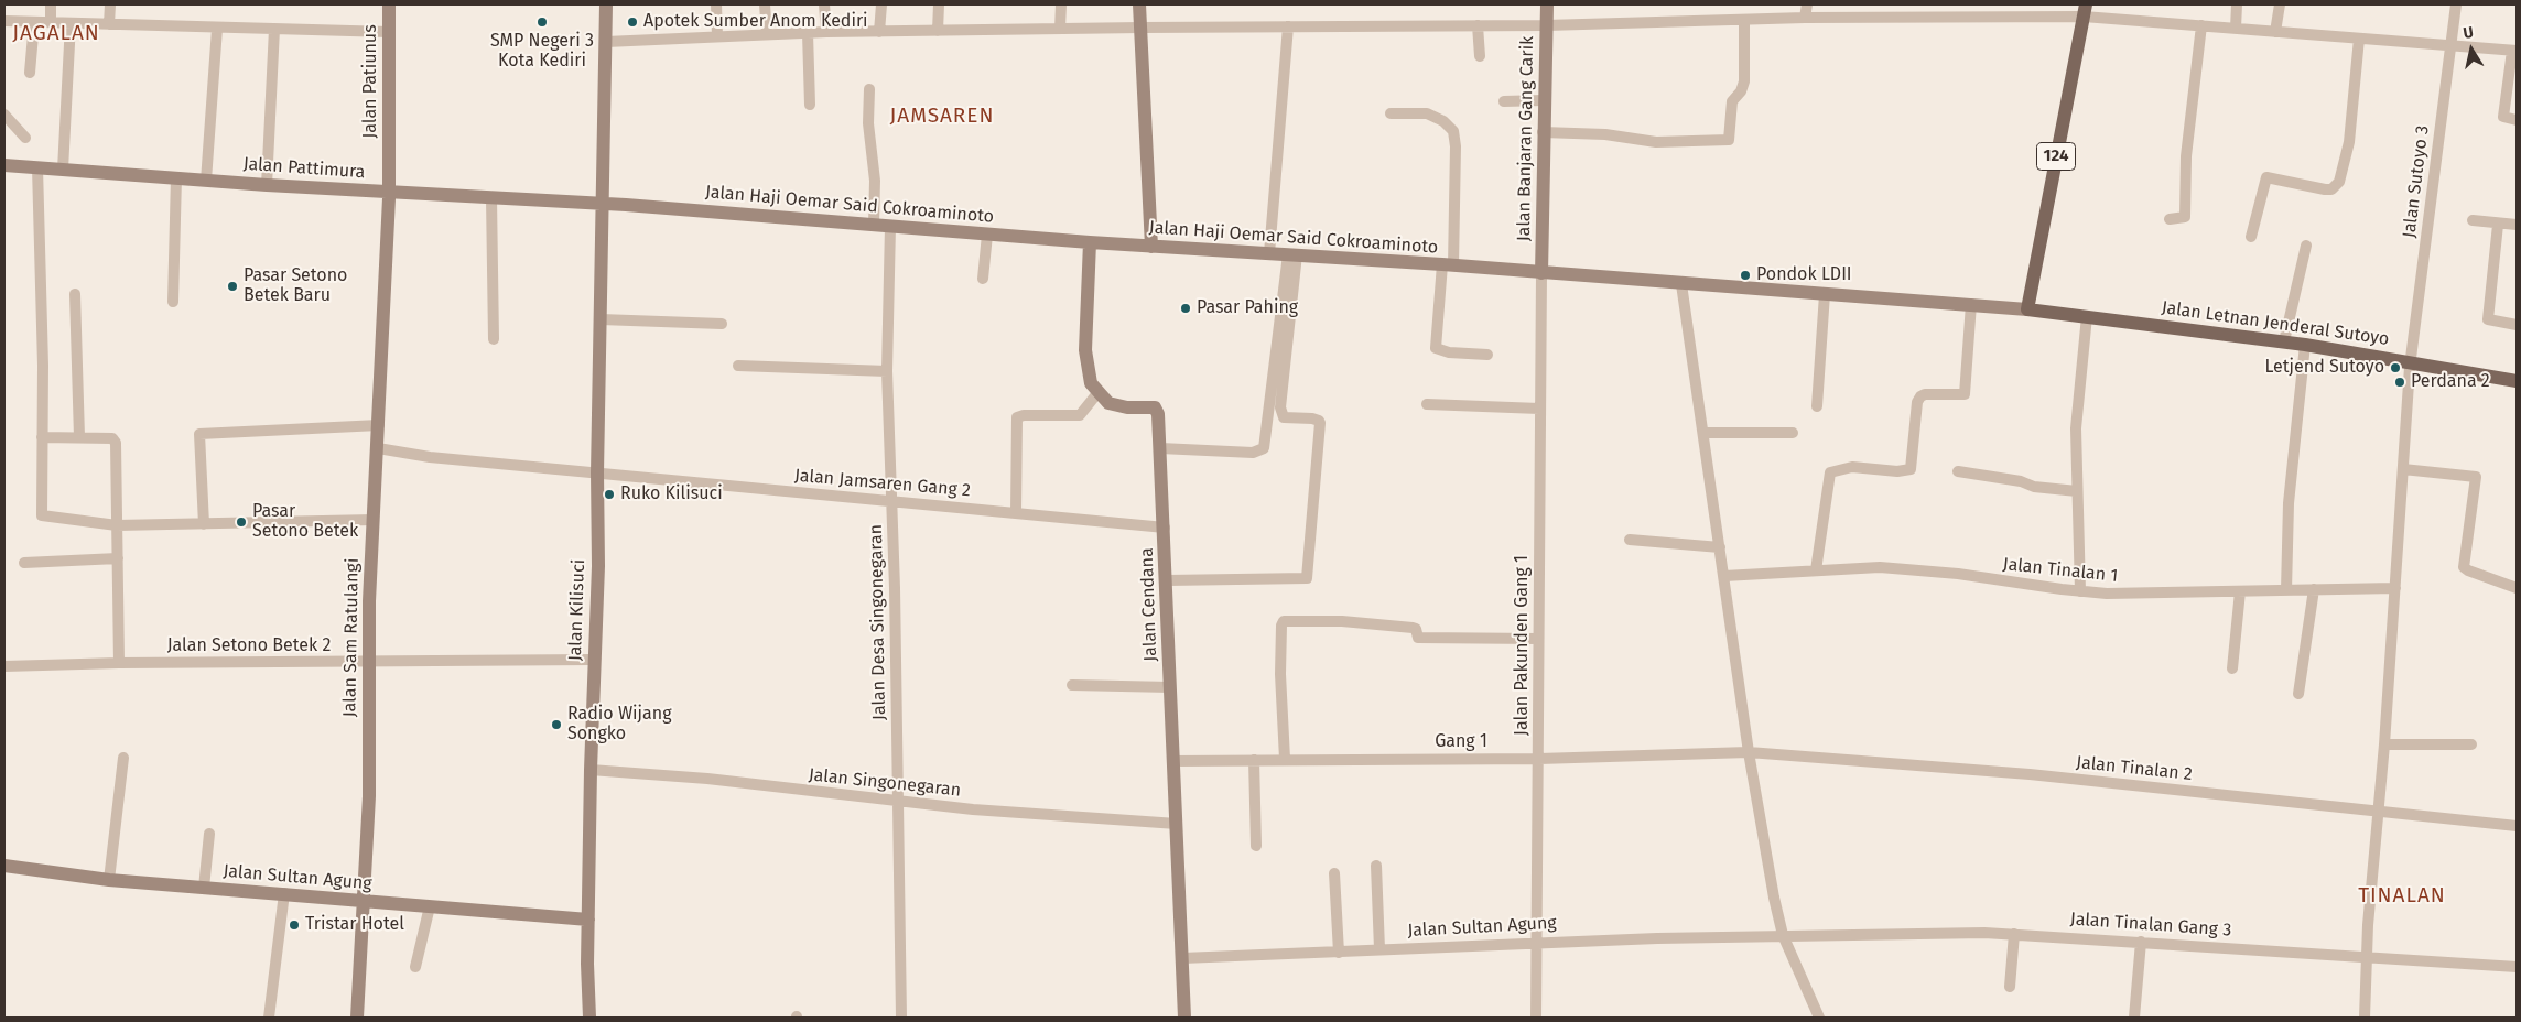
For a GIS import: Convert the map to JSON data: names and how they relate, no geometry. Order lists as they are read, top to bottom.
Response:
{
  "streets": {
    "main road": [
      "Jalan Patiunus",
      "Jalan Banjaran Gang Carik",
      "124",
      "Jalan Pattimura",
      "Jalan Haji Oemar Said Cokroaminoto",
      "Jalan Letnan Jenderal Sutoyo",
      "Jalan Cendana",
      "Jalan Kilisuci",
      "Jalan Sam Ratulangi",
      "Jalan Sultan Agung"
    ],
    "street": [
      "Jalan Sutoyo 3",
      "Jalan Jamsaren Gang 2",
      "Jalan Tinalan 1",
      "Jalan Desa Singonegaran",
      "Jalan Pakunden Gang 1",
      "Jalan Setono Betek 2",
      "Gang 1",
      "Jalan Tinalan 2",
      "Jalan Singonegaran",
      "Jalan Tinalan Gang 3"
    ]
  },
  "crossings": [
    ["Jalan Patiunus", "Jalan Pattimura"],
    ["Jalan Patiunus", "Jalan Sam Ratulangi"],
    ["Jalan Banjaran Gang Carik", "Jalan Haji Oemar Said Cokroaminoto"],
    ["Jalan Banjaran Gang Carik", "Jalan Pakunden Gang 1"],
    ["124", "Jalan Haji Oemar Said Cokroaminoto"],
    ["124", "Jalan Letnan Jenderal Sutoyo"],
    ["Jalan Pattimura", "Jalan Haji Oemar Said Cokroaminoto"],
    ["Jalan Pattimura", "Jalan Kilisuci"],
    ["Jalan Pattimura", "Jalan Sam Ratulangi"],
    ["Jalan Sutoyo 3", "Jalan Letnan Jenderal Sutoyo"],
    ["Jalan Sutoyo 3", "Jalan Tinalan 1"],
    ["Jalan Sutoyo 3", "Jalan Tinalan 2"],
    ["Jalan Sutoyo 3", "Jalan Tinalan Gang 3"],
    ["Jalan Haji Oemar Said Cokroaminoto", "Jalan Letnan Jenderal Sutoyo"],
    ["Jalan Haji Oemar Said Cokroaminoto", "Jalan Kilisuci"],
    ["Jalan Haji Oemar Said Cokroaminoto", "Jalan Desa Singonegaran"],
    ["Jalan Haji Oemar Said Cokroaminoto", "Jalan Pakunden Gang 1"],
    ["Jalan Jamsaren Gang 2", "Jalan Cendana"],
    ["Jalan Jamsaren Gang 2", "Jalan Kilisuci"],
    ["Jalan Jamsaren Gang 2", "Jalan Desa Singonegaran"],
    ["Jalan Jamsaren Gang 2", "Jalan Sam Ratulangi"],
    ["Jalan Cendana", "Gang 1"],
    ["Jalan Cendana", "Jalan Singonegaran"],
    ["Jalan Cendana", "Jalan Sultan Agung"],
    ["Jalan Kilisuci", "Jalan Setono Betek 2"],
    ["Jalan Kilisuci", "Jalan Singonegaran"],
    ["Jalan Kilisuci", "Jalan Sultan Agung"],
    ["Jalan Desa Singonegaran", "Jalan Singonegaran"],
    ["Jalan Sam Ratulangi", "Jalan Setono Betek 2"],
    ["Jalan Sam Ratulangi", "Jalan Sultan Agung"],
    ["Jalan Pakunden Gang 1", "Gang 1"],
    ["Jalan Pakunden Gang 1", "Jalan Sultan Agung"],
    ["Gang 1", "Jalan Tinalan 2"],
    ["Jalan Sultan Agung", "Jalan Tinalan Gang 3"]
  ],
  "districts": ["JAGALAN", "JAMSAREN", "TINALAN"],
  "places": [
    "SMP Negeri 3 Kota Kediri",
    "Apotek Sumber Anom Kediri",
    "Pondok LDII",
    "Pasar Setono Betek Baru",
    "Pasar Pahing",
    "Letjend Sutoyo",
    "Perdana 2",
    "Ruko Kilisuci",
    "Pasar Setono Betek",
    "Radio Wijang Songko",
    "Tristar Hotel"
  ],
  "north": "top"
}
